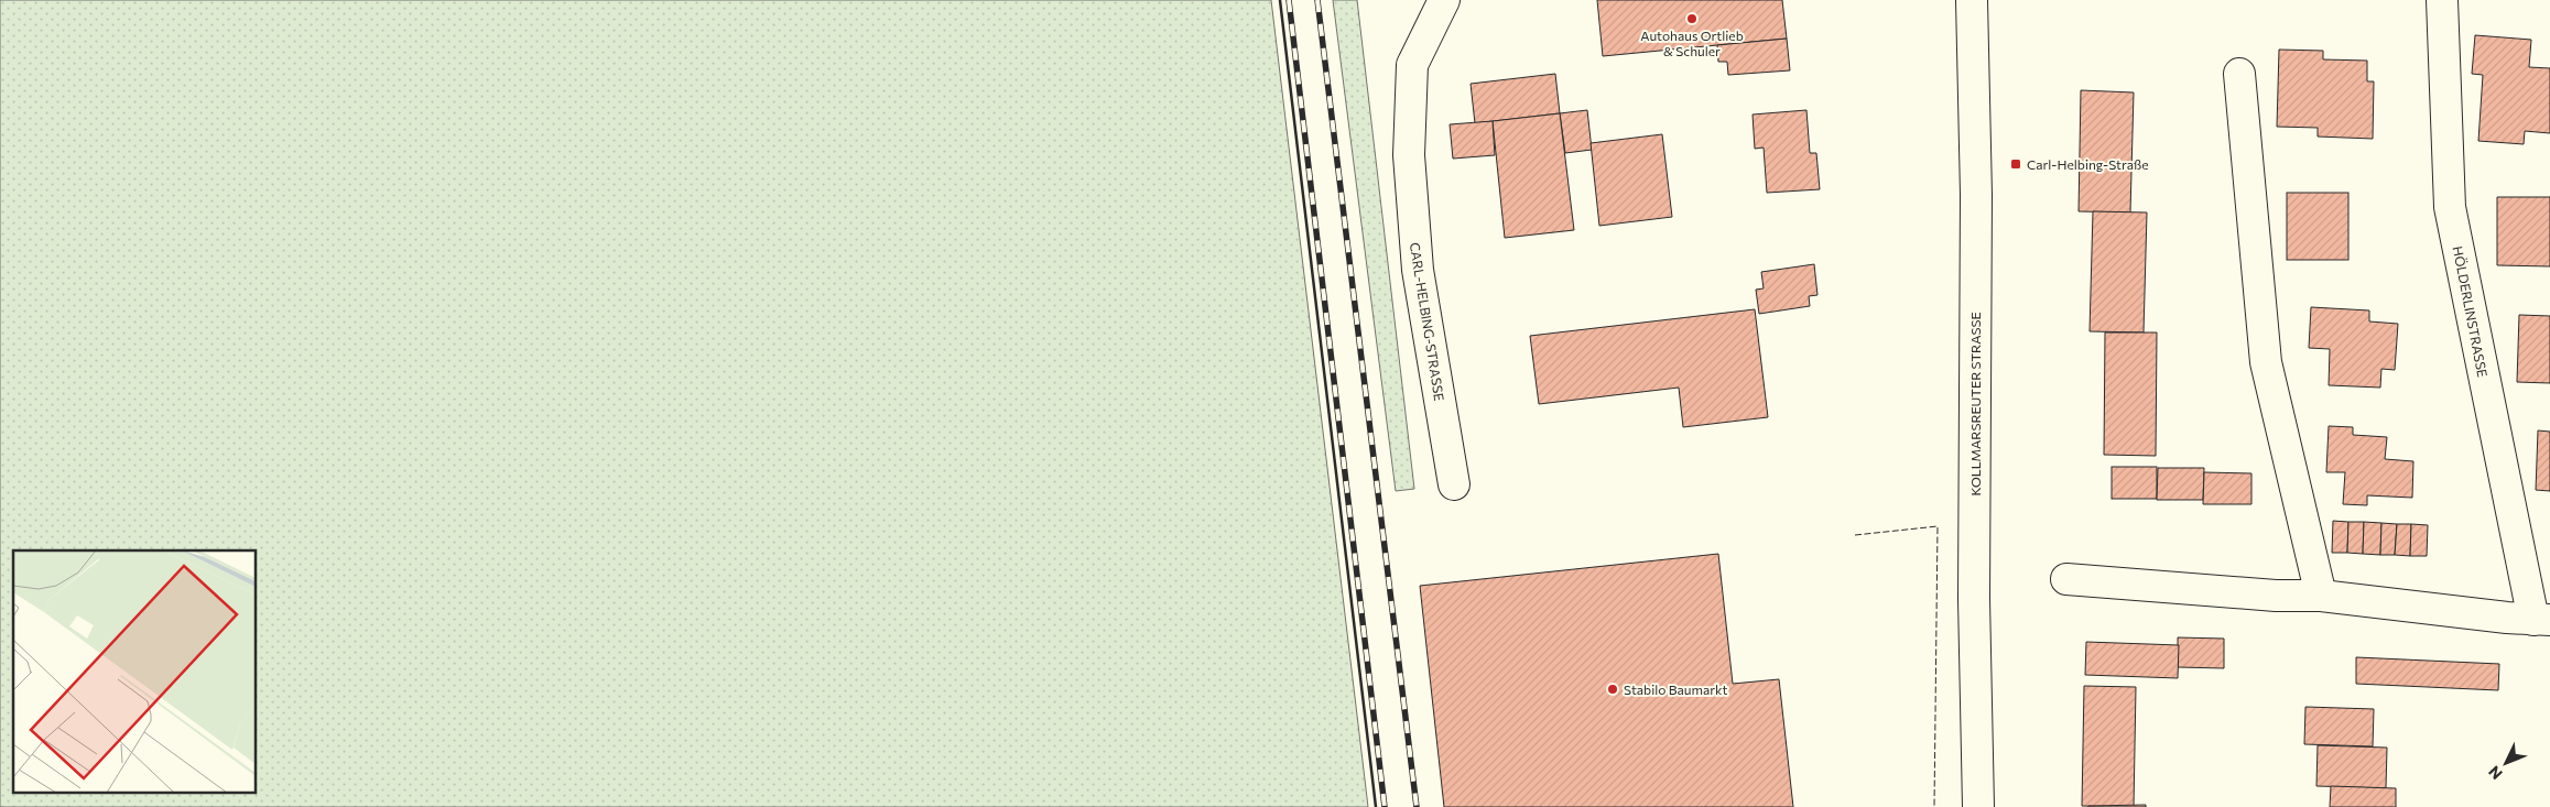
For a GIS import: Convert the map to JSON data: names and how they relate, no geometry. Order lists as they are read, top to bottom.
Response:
{
  "streets": {
    "street": ["HÖLDERLINSTRASSE", "CARL-HELBING-STRASSE", "KOLLMARSREUTER STRASSE"]
  },
  "places": {
    "other": ["Autohaus Ortlieb & Schuler", "Stabilo Baumarkt"],
    "transit": ["Carl-Helbing-Straße"]
  },
  "north": "bottom left"
}
